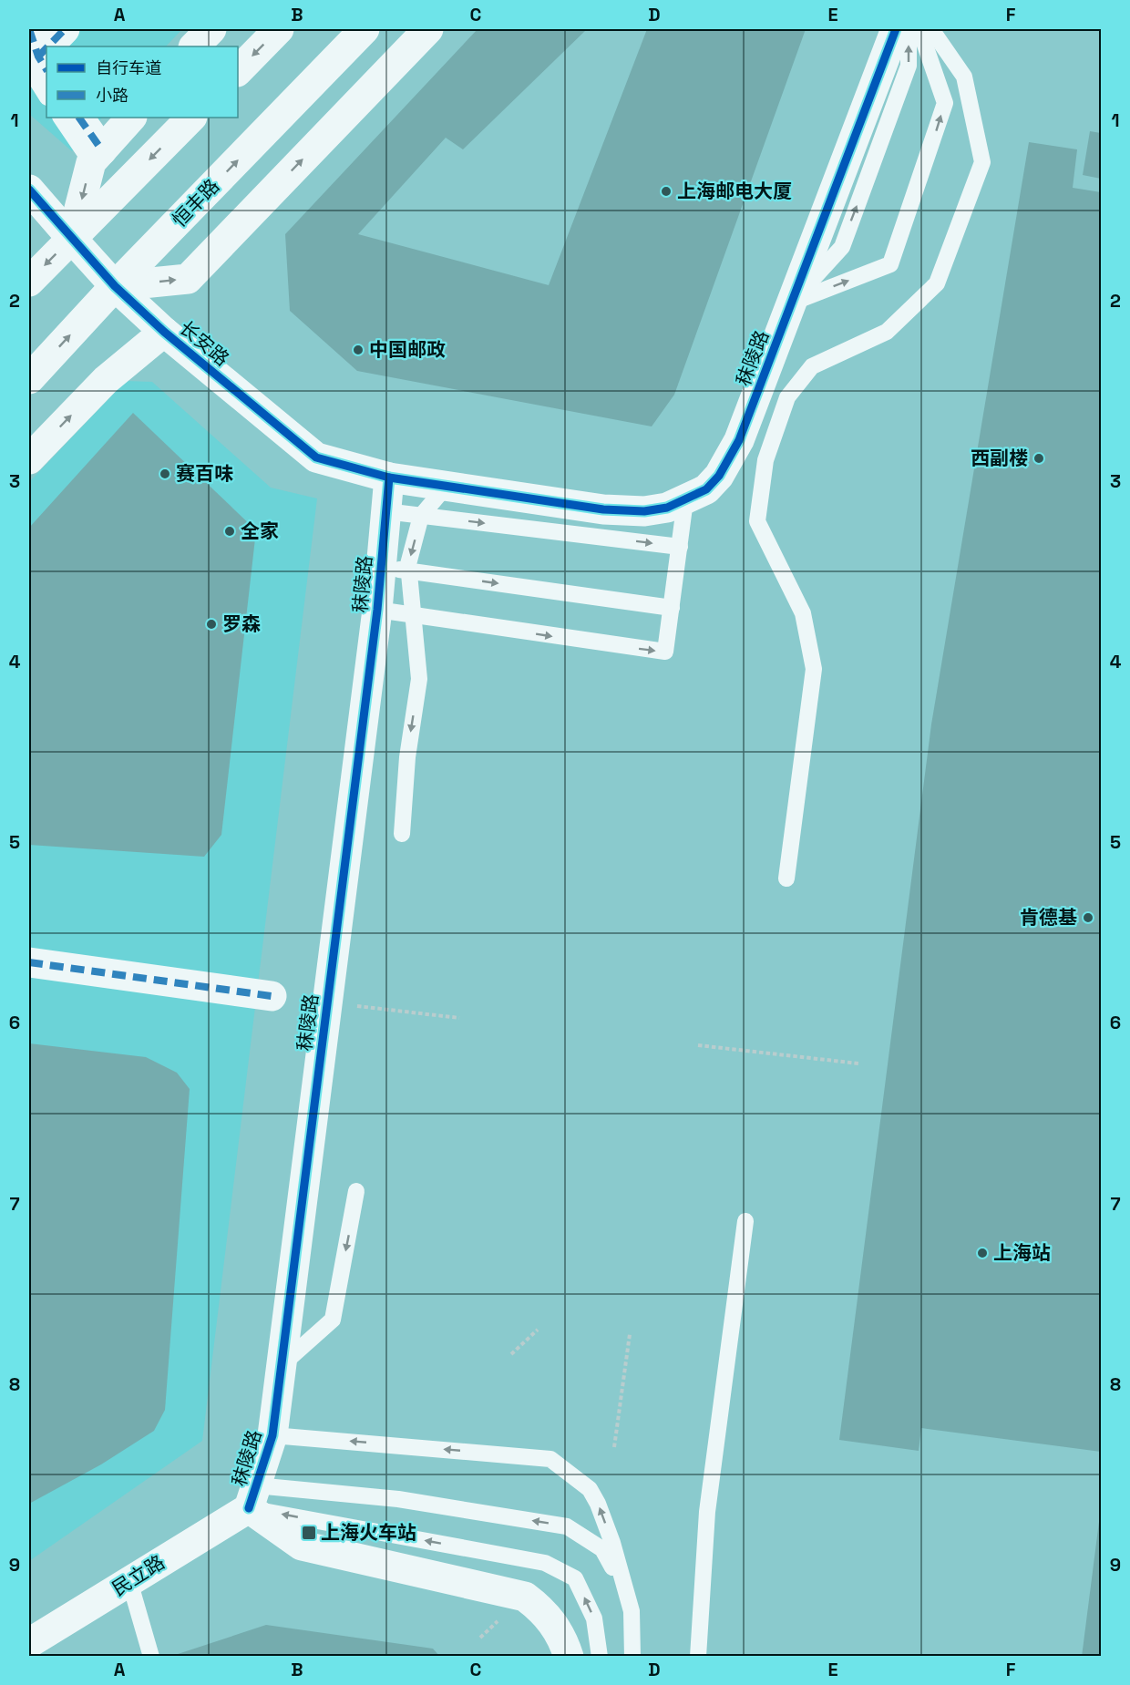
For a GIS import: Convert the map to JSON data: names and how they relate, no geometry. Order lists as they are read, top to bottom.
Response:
{
  "streets": {
    "street": [
      "恒丰路",
      "长安路",
      "秣陵路",
      "民立路"
    ]
  },
  "crossings": [
    ["恒丰路", "长安路"],
    ["长安路", "秣陵路"],
    ["秣陵路", "民立路"]
  ],
  "places": {
    "other": [
      "上海邮电大厦",
      "中国邮政",
      "西副楼",
      "赛百味",
      "全家",
      "罗森",
      "肯德基",
      "上海站"
    ],
    "transit": ["上海火车站"]
  },
  "legend": ["自行车道", "小路"],
  "grid": {
    "columns": [
      "A",
      "B",
      "C",
      "D",
      "E",
      "F"
    ],
    "rows": [
      "1",
      "2",
      "3",
      "4",
      "5",
      "6",
      "7",
      "8",
      "9"
    ]
  }
}
